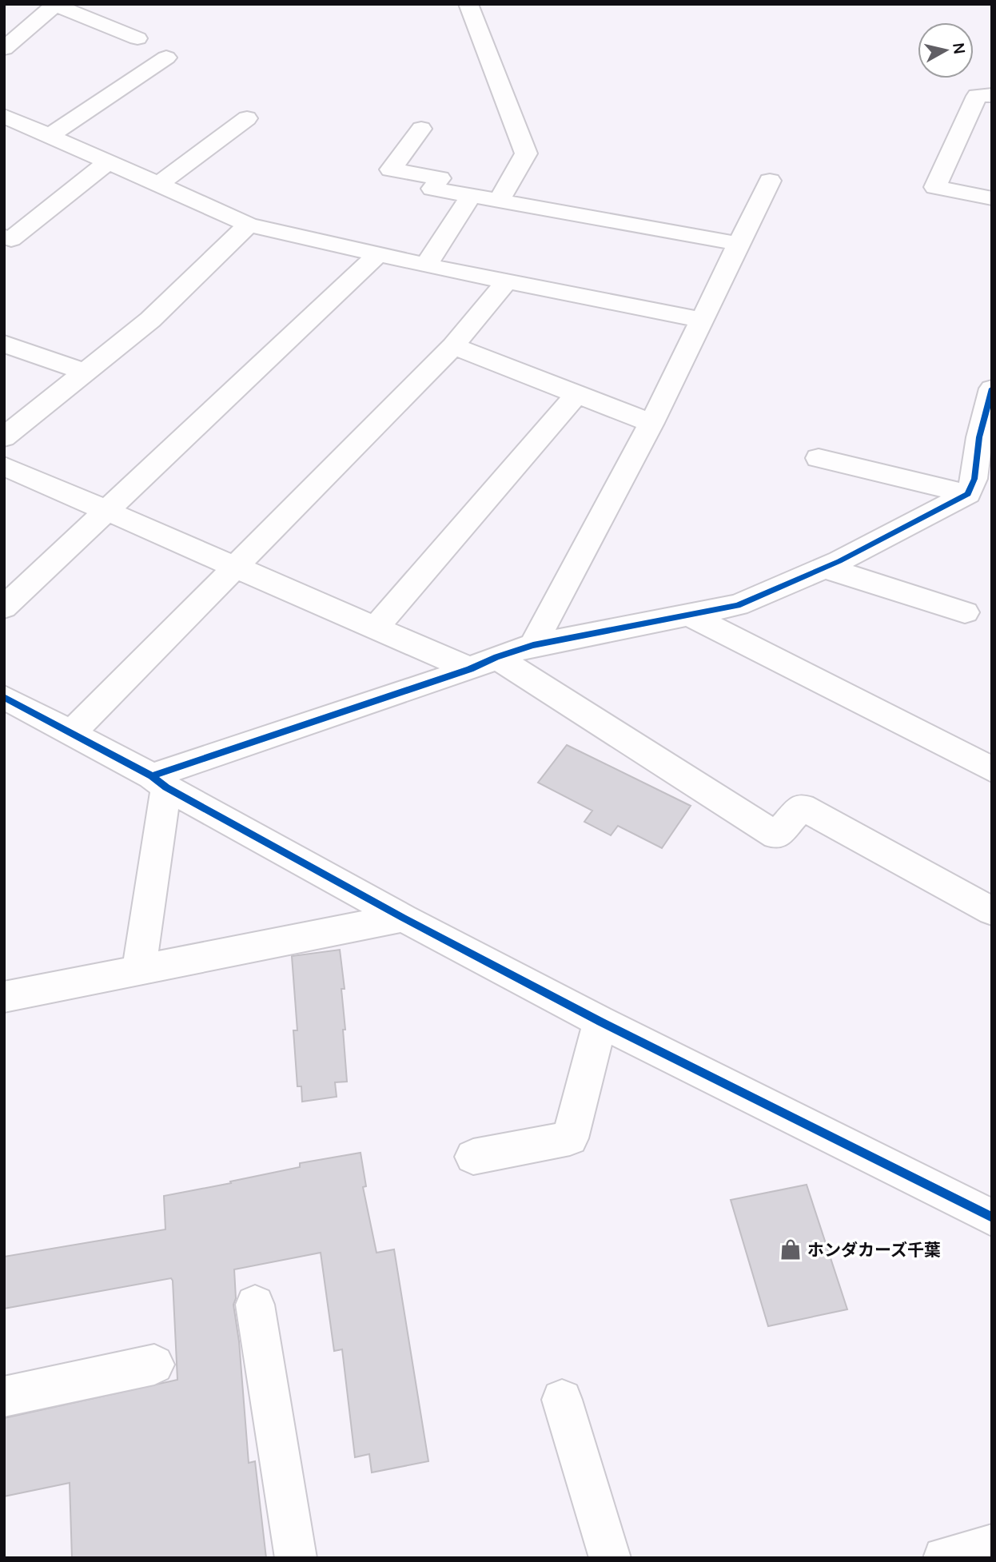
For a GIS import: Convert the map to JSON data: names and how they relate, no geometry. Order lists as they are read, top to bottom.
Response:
{
  "places": {
    "shop": ["ホンダカーズ千葉"]
  },
  "north": "right"
}
